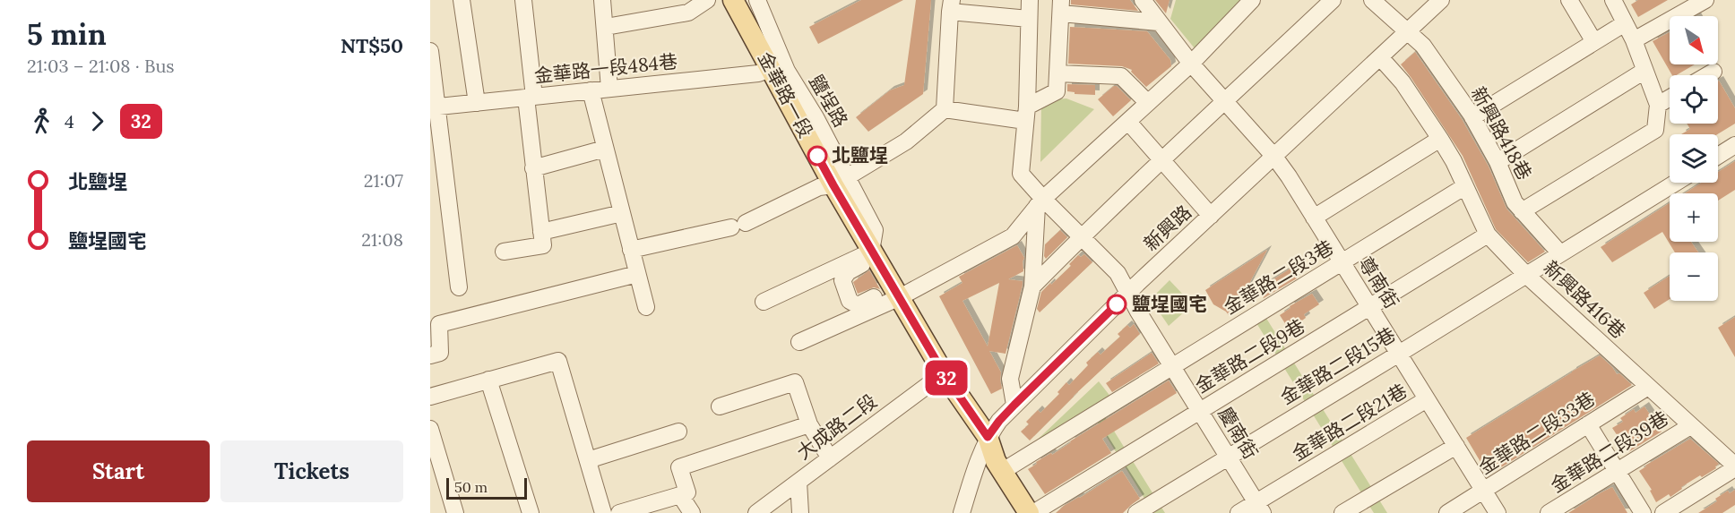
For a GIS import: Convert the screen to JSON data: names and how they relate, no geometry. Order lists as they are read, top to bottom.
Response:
{
  "streets": {
    "main road": ["金華路一段"],
    "street": [
      "金華路一段484巷",
      "鹽埕路",
      "新興路418巷",
      "新興路",
      "金華路二段3巷",
      "尊南街",
      "新興路416巷",
      "金華路二段9巷",
      "金華路二段15巷",
      "金華路二段21巷",
      "大成路二段",
      "慶南街",
      "金華路二段33巷",
      "金華路二段39巷"
    ]
  },
  "crossings": [
    ["金華路一段484巷", "金華路一段"],
    ["金華路一段484巷", "鹽埕路"],
    ["金華路一段", "鹽埕路"],
    ["金華路一段", "新興路"],
    ["金華路一段", "金華路二段3巷"],
    ["金華路一段", "大成路二段"],
    ["新興路418巷", "新興路"],
    ["新興路418巷", "金華路二段15巷"],
    ["新興路", "尊南街"],
    ["新興路", "新興路416巷"],
    ["新興路", "慶南街"],
    ["金華路二段3巷", "尊南街"],
    ["金華路二段3巷", "新興路416巷"],
    ["金華路二段3巷", "慶南街"],
    ["尊南街", "金華路二段9巷"],
    ["尊南街", "金華路二段15巷"],
    ["尊南街", "金華路二段21巷"],
    ["尊南街", "金華路二段33巷"],
    ["新興路416巷", "金華路二段9巷"],
    ["新興路416巷", "金華路二段15巷"],
    ["新興路416巷", "金華路二段33巷"],
    ["新興路416巷", "金華路二段39巷"],
    ["金華路二段9巷", "慶南街"],
    ["金華路二段15巷", "慶南街"],
    ["金華路二段21巷", "慶南街"]
  ],
  "places": ["北鹽埕", "鹽埕國宅"],
  "lines": ["bus line 32"],
  "scale_bar": "50 m",
  "north": "bottom right",
  "page": {
    "heading": ["5 min", "21:03 – 21:08 · Bus", "NT$50"],
    "on_map": "32",
    "map_buttons": ["+", "−"],
    "legs": ["4", "32"],
    "list": [
      {
        "name": "北鹽埕",
        "value": "21:07"
      },
      {
        "name": "鹽埕國宅",
        "value": "21:08"
      }
    ],
    "buttons": ["Start", "Tickets"],
    "scale": "50 m"
  }
}
